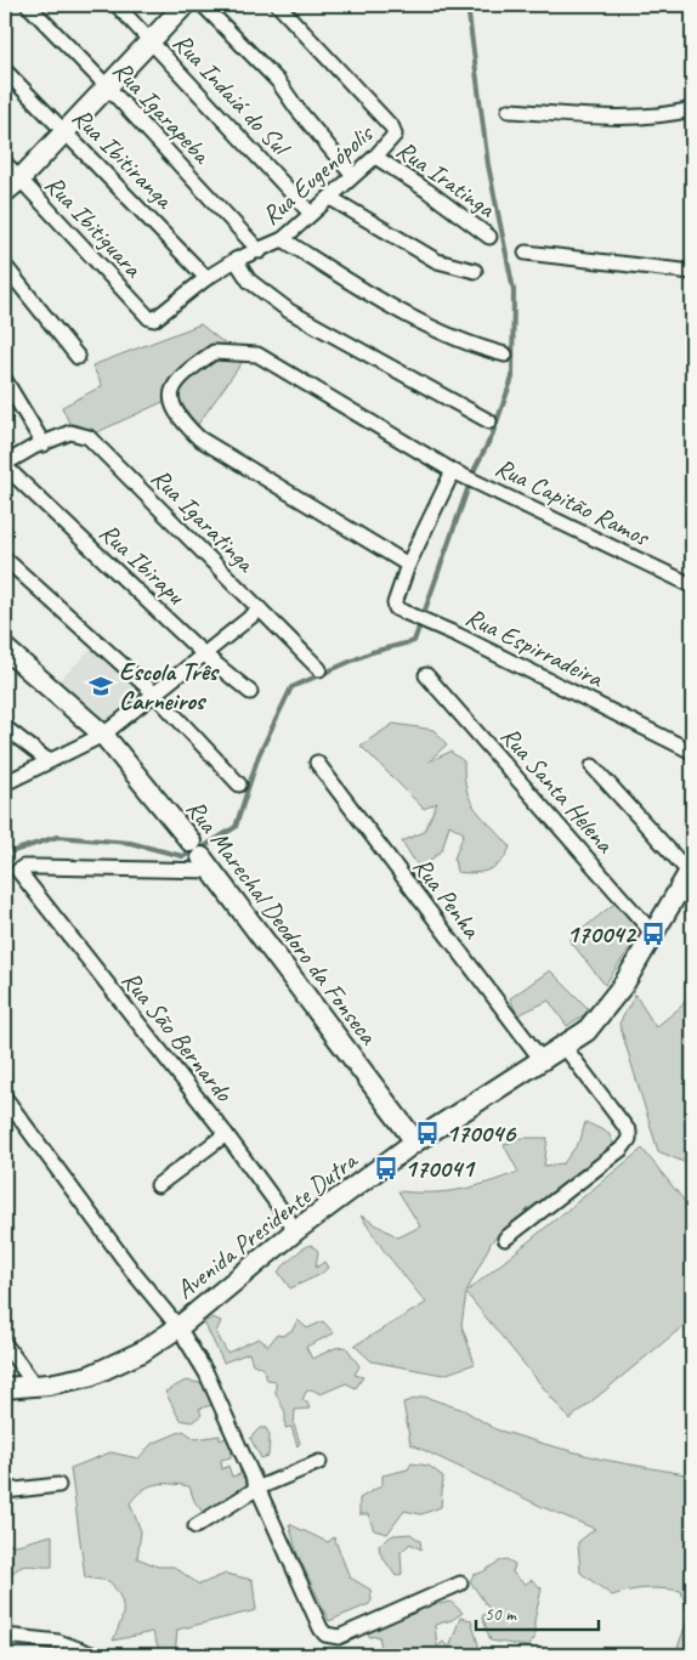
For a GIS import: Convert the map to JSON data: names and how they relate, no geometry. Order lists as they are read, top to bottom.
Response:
{
  "streets": {
    "main road": ["Rua Marechal Deodoro da Fonseca", "Avenida Presidente Dutra"],
    "street": [
      "Rua Indaiá do Sul",
      "Rua Igarapeba",
      "Rua Ibitiranga",
      "Rua Eugenópolis",
      "Rua Iratinga",
      "Rua Ibitiguara",
      "Rua Capitão Ramos",
      "Rua Igaratinga",
      "Rua Ibirapu",
      "Rua Espirradeira",
      "Rua Santa Helena",
      "Rua Penha",
      "Rua São Bernardo"
    ]
  },
  "crossings": [
    ["Rua Indaiá do Sul", "Rua Eugenópolis"],
    ["Rua Igarapeba", "Rua Eugenópolis"],
    ["Rua Ibitiranga", "Rua Eugenópolis"],
    ["Rua Eugenópolis", "Rua Iratinga"],
    ["Rua Eugenópolis", "Rua Ibitiguara"],
    ["Rua Capitão Ramos", "Rua Espirradeira"],
    ["Rua Igaratinga", "Rua Ibirapu"],
    ["Rua Santa Helena", "Avenida Presidente Dutra"],
    ["Rua Penha", "Avenida Presidente Dutra"],
    ["Rua Marechal Deodoro da Fonseca", "Rua São Bernardo"],
    ["Rua Marechal Deodoro da Fonseca", "Avenida Presidente Dutra"],
    ["Rua São Bernardo", "Avenida Presidente Dutra"]
  ],
  "places": {
    "school or university": ["Escola Três Carneiros"],
    "bus stop": ["170042", "170046", "170041"]
  },
  "scale_bar": "50 m"
}
